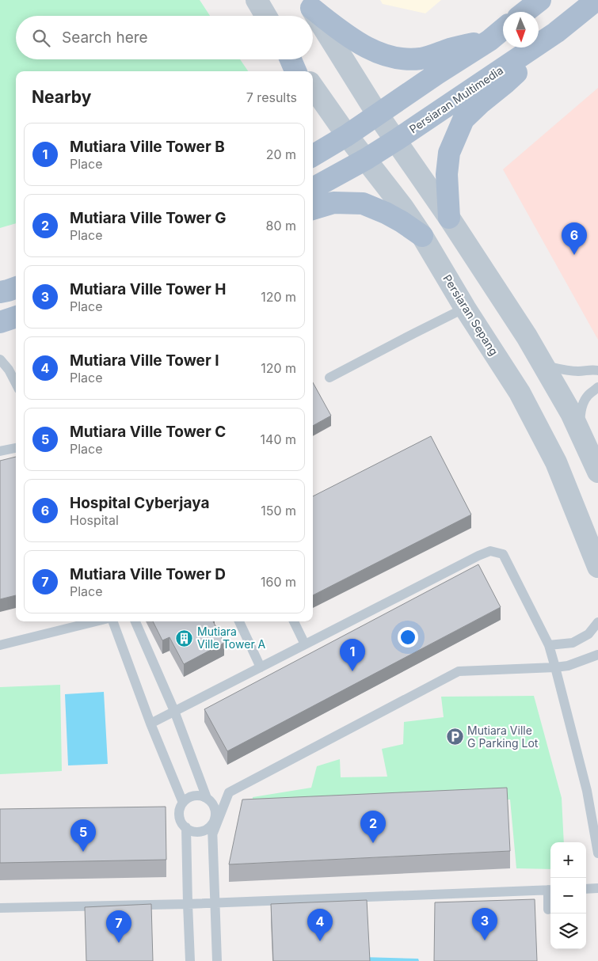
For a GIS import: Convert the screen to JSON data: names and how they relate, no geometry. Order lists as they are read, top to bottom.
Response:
{
  "streets": {
    "main road": ["Persiaran Multimedia"],
    "street": ["Persiaran Sepang"]
  },
  "crossings": [
    ["Persiaran Multimedia", "Persiaran Sepang"]
  ],
  "places": {
    "building": ["Mutiara Ville Tower A"],
    "parking": ["Mutiara Ville G Parking Lot"]
  },
  "north": "bottom",
  "page": {
    "search": "Search here",
    "heading": ["Nearby", "7 results"],
    "list": [
      {
        "mark": "1",
        "name": "Mutiara Ville Tower B",
        "note": "Place",
        "value": "20 m"
      },
      {
        "mark": "2",
        "name": "Mutiara Ville Tower G",
        "note": "Place",
        "value": "80 m"
      },
      {
        "mark": "3",
        "name": "Mutiara Ville Tower H",
        "note": "Place",
        "value": "120 m"
      },
      {
        "mark": "4",
        "name": "Mutiara Ville Tower I",
        "note": "Place",
        "value": "120 m"
      },
      {
        "mark": "5",
        "name": "Mutiara Ville Tower C",
        "note": "Place",
        "value": "140 m"
      },
      {
        "mark": "6",
        "name": "Hospital Cyberjaya",
        "note": "Hospital",
        "value": "150 m"
      },
      {
        "mark": "7",
        "name": "Mutiara Ville Tower D",
        "note": "Place",
        "value": "160 m"
      }
    ],
    "pins": [
      "6",
      "1",
      "2",
      "5",
      "3",
      "4",
      "7"
    ],
    "map_buttons": ["+", "−"]
  }
}
